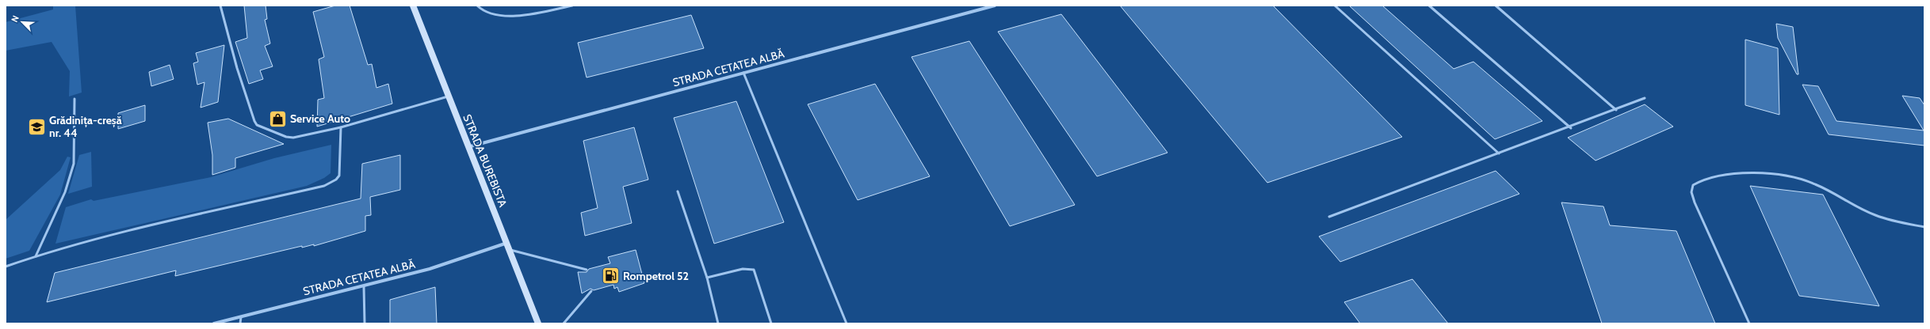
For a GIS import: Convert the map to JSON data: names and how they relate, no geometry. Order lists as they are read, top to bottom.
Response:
{
  "streets": {
    "main road": ["STRADA BUREBISTA"],
    "street": ["STRADA CETATEA ALBĂ"]
  },
  "crossings": [
    ["STRADA CETATEA ALBĂ", "STRADA BUREBISTA"]
  ],
  "places": {
    "shop": ["Service Auto"],
    "school or university": ["Grădinița-creșă nr. 44"],
    "fuel station": ["Rompetrol 52"]
  },
  "north": "top left"
}
